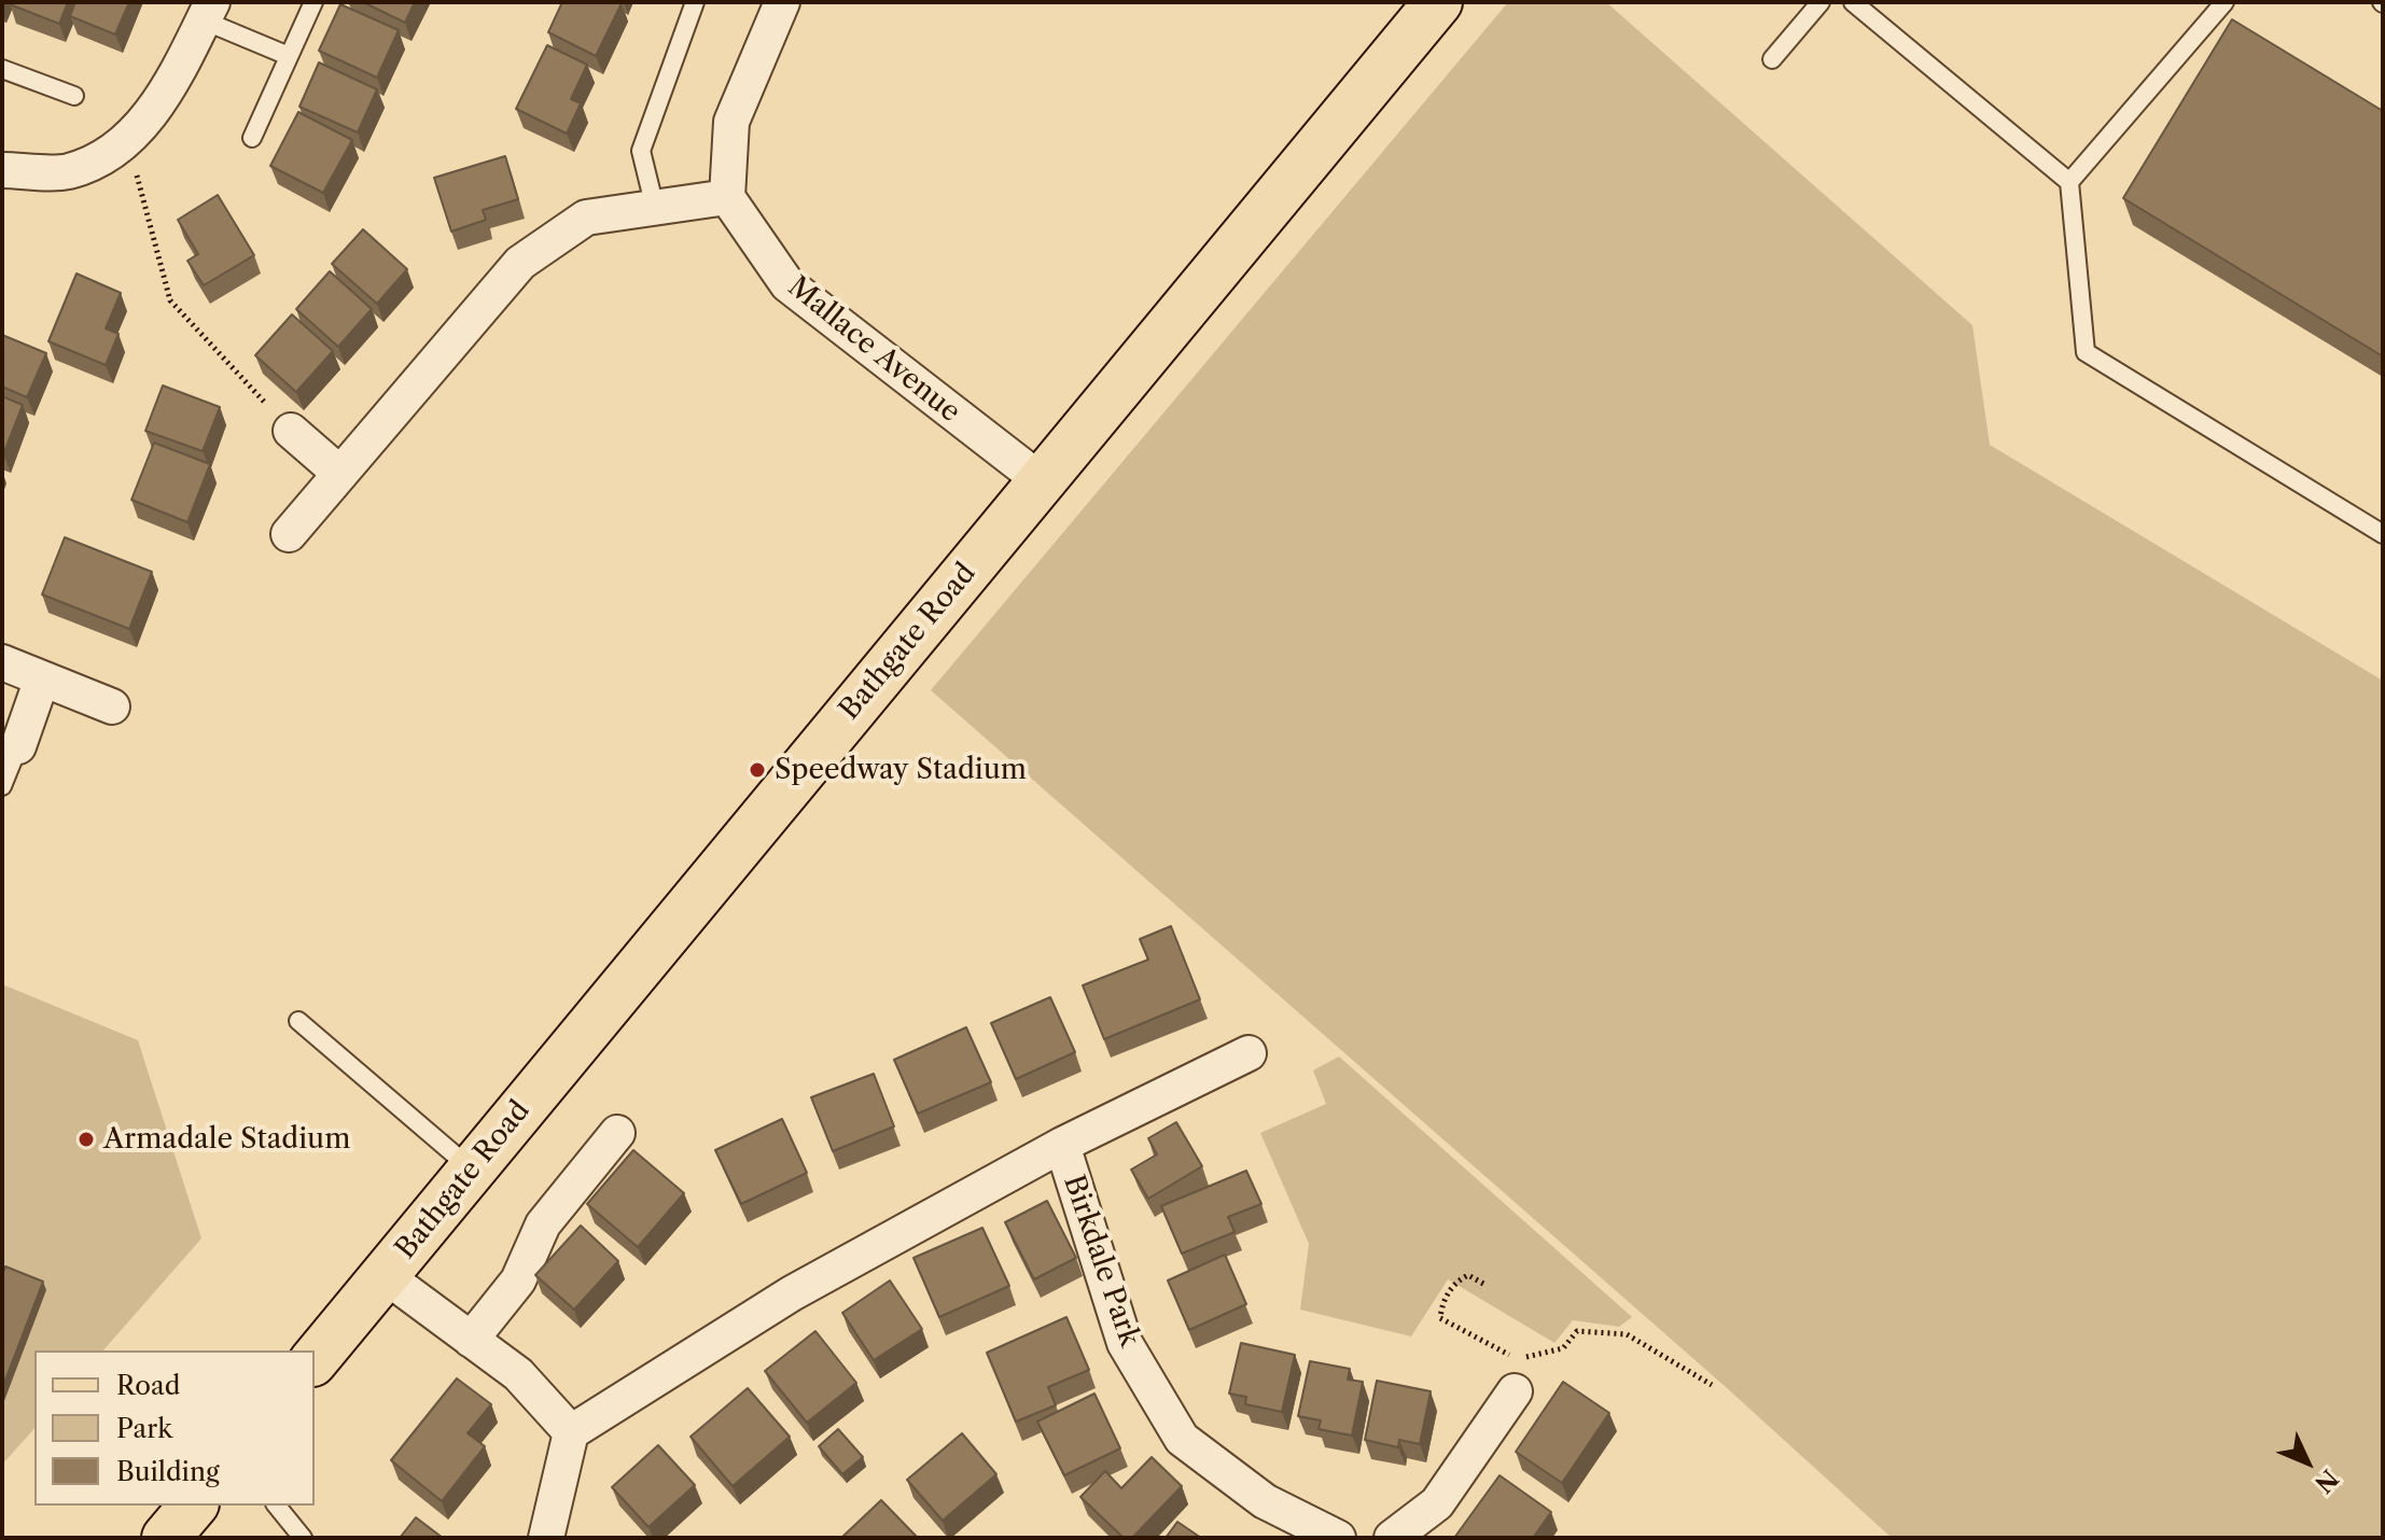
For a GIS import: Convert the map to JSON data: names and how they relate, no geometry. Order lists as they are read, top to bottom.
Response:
{
  "streets": {
    "main road": ["Bathgate Road"],
    "street": ["Mallace Avenue", "Birkdale Park"]
  },
  "crossings": [
    ["Mallace Avenue", "Bathgate Road"]
  ],
  "places": ["Speedway Stadium", "Armadale Stadium"],
  "legend": ["Road", "Park", "Building"],
  "north": "bottom right"
}
